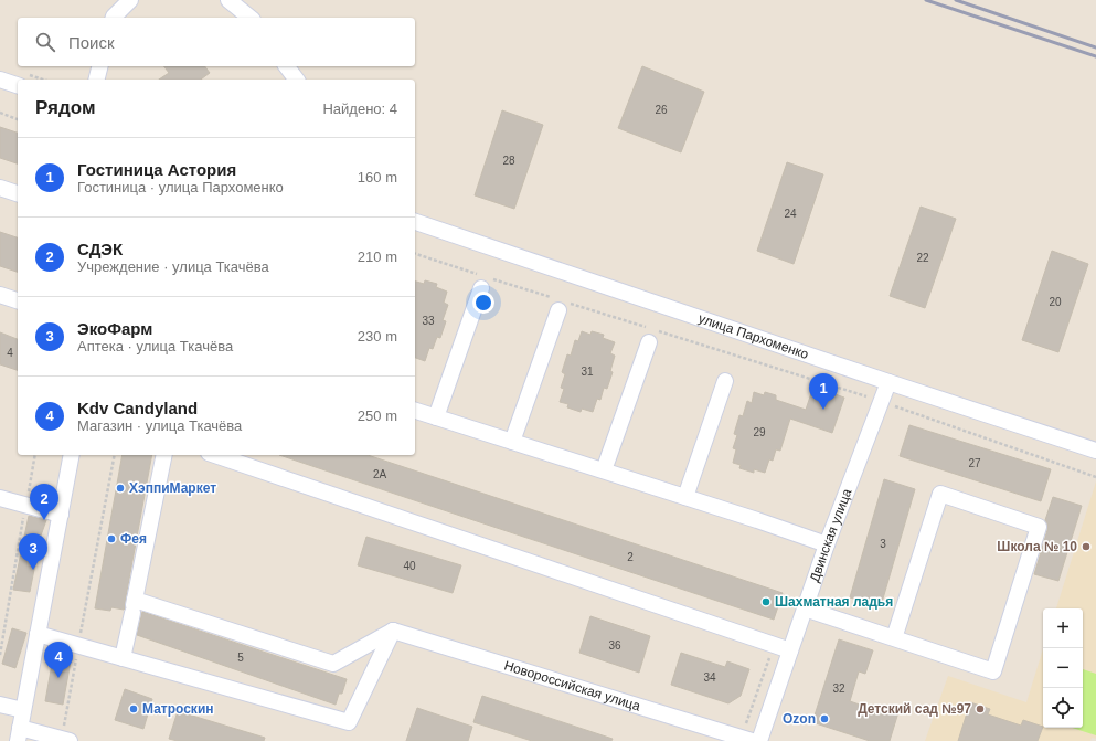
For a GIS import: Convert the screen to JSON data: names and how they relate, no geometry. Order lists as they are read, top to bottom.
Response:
{
  "streets": {
    "street": ["улица Пархоменко", "Двинская улица", "Новороссийская улица"]
  },
  "crossings": [
    ["улица Пархоменко", "Двинская улица"]
  ],
  "places": [
    "ХэппиМаркет",
    "Фея",
    "Школа № 10",
    "Шахматная ладья",
    "Матроскин",
    "Детский сад №97",
    "Ozon"
  ],
  "house_numbers": [
    "26",
    "28",
    "24",
    "22",
    "20",
    "33",
    "4",
    "31",
    "29",
    "27",
    "2А",
    "3",
    "2",
    "40",
    "36",
    "5",
    "34",
    "32"
  ],
  "page": {
    "search": "Поиск",
    "heading": ["Рядом", "Найдено: 4"],
    "list": [
      {
        "mark": "1",
        "name": "Гостиница Астория",
        "note": "Гостиница · улица Пархоменко",
        "value": "160 m"
      },
      {
        "mark": "2",
        "name": "СДЭК",
        "note": "Учреждение · улица Ткачёва",
        "value": "210 m"
      },
      {
        "mark": "3",
        "name": "ЭкоФарм",
        "note": "Аптека · улица Ткачёва",
        "value": "230 m"
      },
      {
        "mark": "4",
        "name": "Kdv Candyland",
        "note": "Магазин · улица Ткачёва",
        "value": "250 m"
      }
    ],
    "pins": [
      "1",
      "2",
      "3",
      "4"
    ],
    "map_buttons": ["+", "−"]
  }
}
